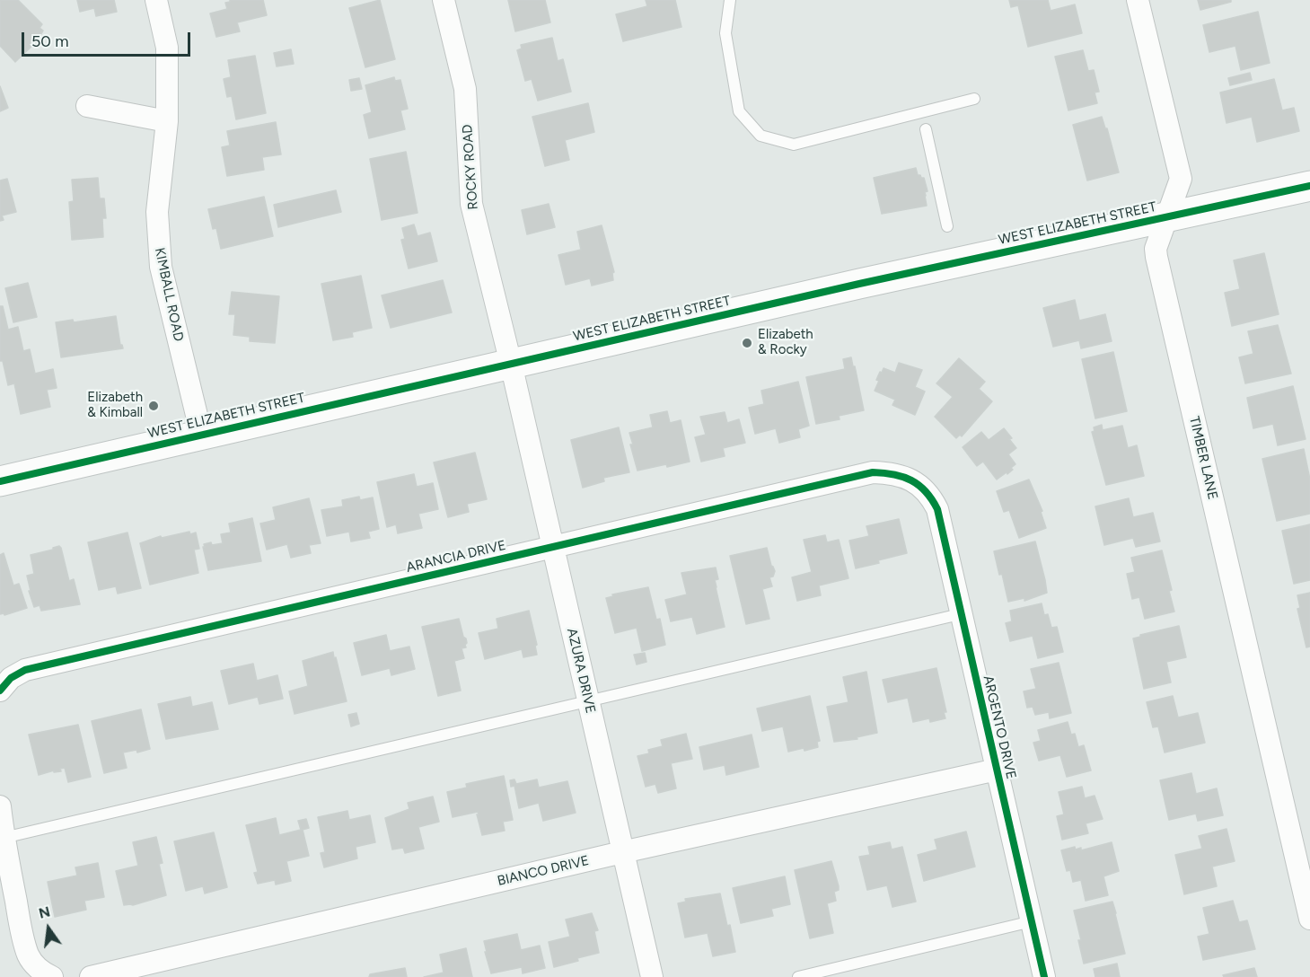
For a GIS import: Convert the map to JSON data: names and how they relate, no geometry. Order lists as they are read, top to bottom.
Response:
{
  "streets": {
    "main road": ["WEST ELIZABETH STREET"],
    "street": [
      "ROCKY ROAD",
      "KIMBALL ROAD",
      "TIMBER LANE",
      "ARANCIA DRIVE",
      "AZURA DRIVE",
      "ARGENTO DRIVE",
      "BIANCO DRIVE"
    ]
  },
  "crossings": [
    ["ROCKY ROAD", "WEST ELIZABETH STREET"],
    ["ROCKY ROAD", "AZURA DRIVE"],
    ["WEST ELIZABETH STREET", "KIMBALL ROAD"],
    ["WEST ELIZABETH STREET", "TIMBER LANE"],
    ["WEST ELIZABETH STREET", "AZURA DRIVE"],
    ["ARANCIA DRIVE", "AZURA DRIVE"],
    ["ARANCIA DRIVE", "ARGENTO DRIVE"],
    ["AZURA DRIVE", "BIANCO DRIVE"],
    ["ARGENTO DRIVE", "BIANCO DRIVE"]
  ],
  "places": ["Elizabeth & Rocky", "Elizabeth & Kimball"],
  "scale_bar": "50 m",
  "north": "top"
}
